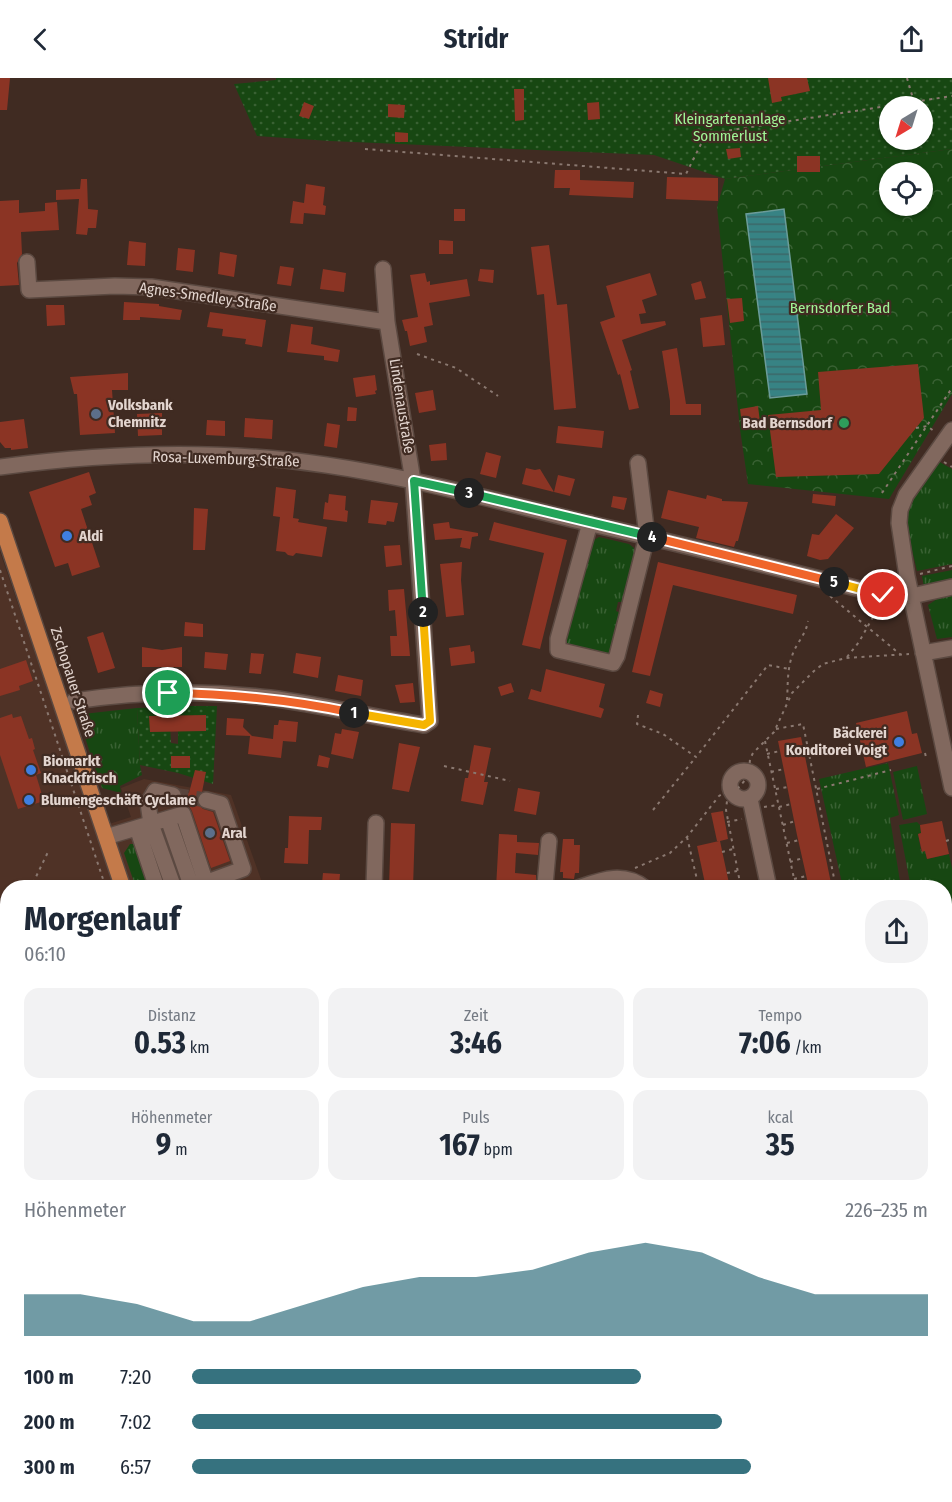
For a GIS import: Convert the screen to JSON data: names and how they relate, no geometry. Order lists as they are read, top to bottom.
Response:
{
  "streets": {
    "main road": ["Zschopauer Straße"],
    "street": ["Agnes-Smedley-Straße", "Lindenaustraße", "Rosa-Luxemburg-Straße"]
  },
  "crossings": [
    ["Agnes-Smedley-Straße", "Lindenaustraße"],
    ["Lindenaustraße", "Rosa-Luxemburg-Straße"]
  ],
  "parks": ["Kleingartenanlage Sommerlust", "Bernsdorfer Bad"],
  "places": [
    "Volksbank Chemnitz",
    "Bad Bernsdorf",
    "Aldi",
    "Bäckerei Konditorei Voigt",
    "Biomarkt Knackfrisch",
    "Blumengeschäft Cyclame",
    "Aral"
  ],
  "north": "bottom left",
  "page": {
    "header": "Stridr",
    "pins": [
      "3",
      "4",
      "5",
      "2",
      "1"
    ],
    "heading": ["Morgenlauf", "06:10"],
    "stats": [
      ["Distanz", "0.53 km"],
      ["Zeit", "3:46"],
      ["Tempo", "7:06 /km"],
      ["Höhenmeter", "9 m"],
      ["Puls", "167 bpm"],
      ["kcal", "35"]
    ],
    "chart": ["Höhenmeter", "226–235 m"],
    "list": [
      {
        "name": "100 m",
        "note": "7:20"
      },
      {
        "name": "200 m",
        "note": "7:02"
      },
      {
        "name": "300 m",
        "note": "6:57"
      }
    ]
  }
}
